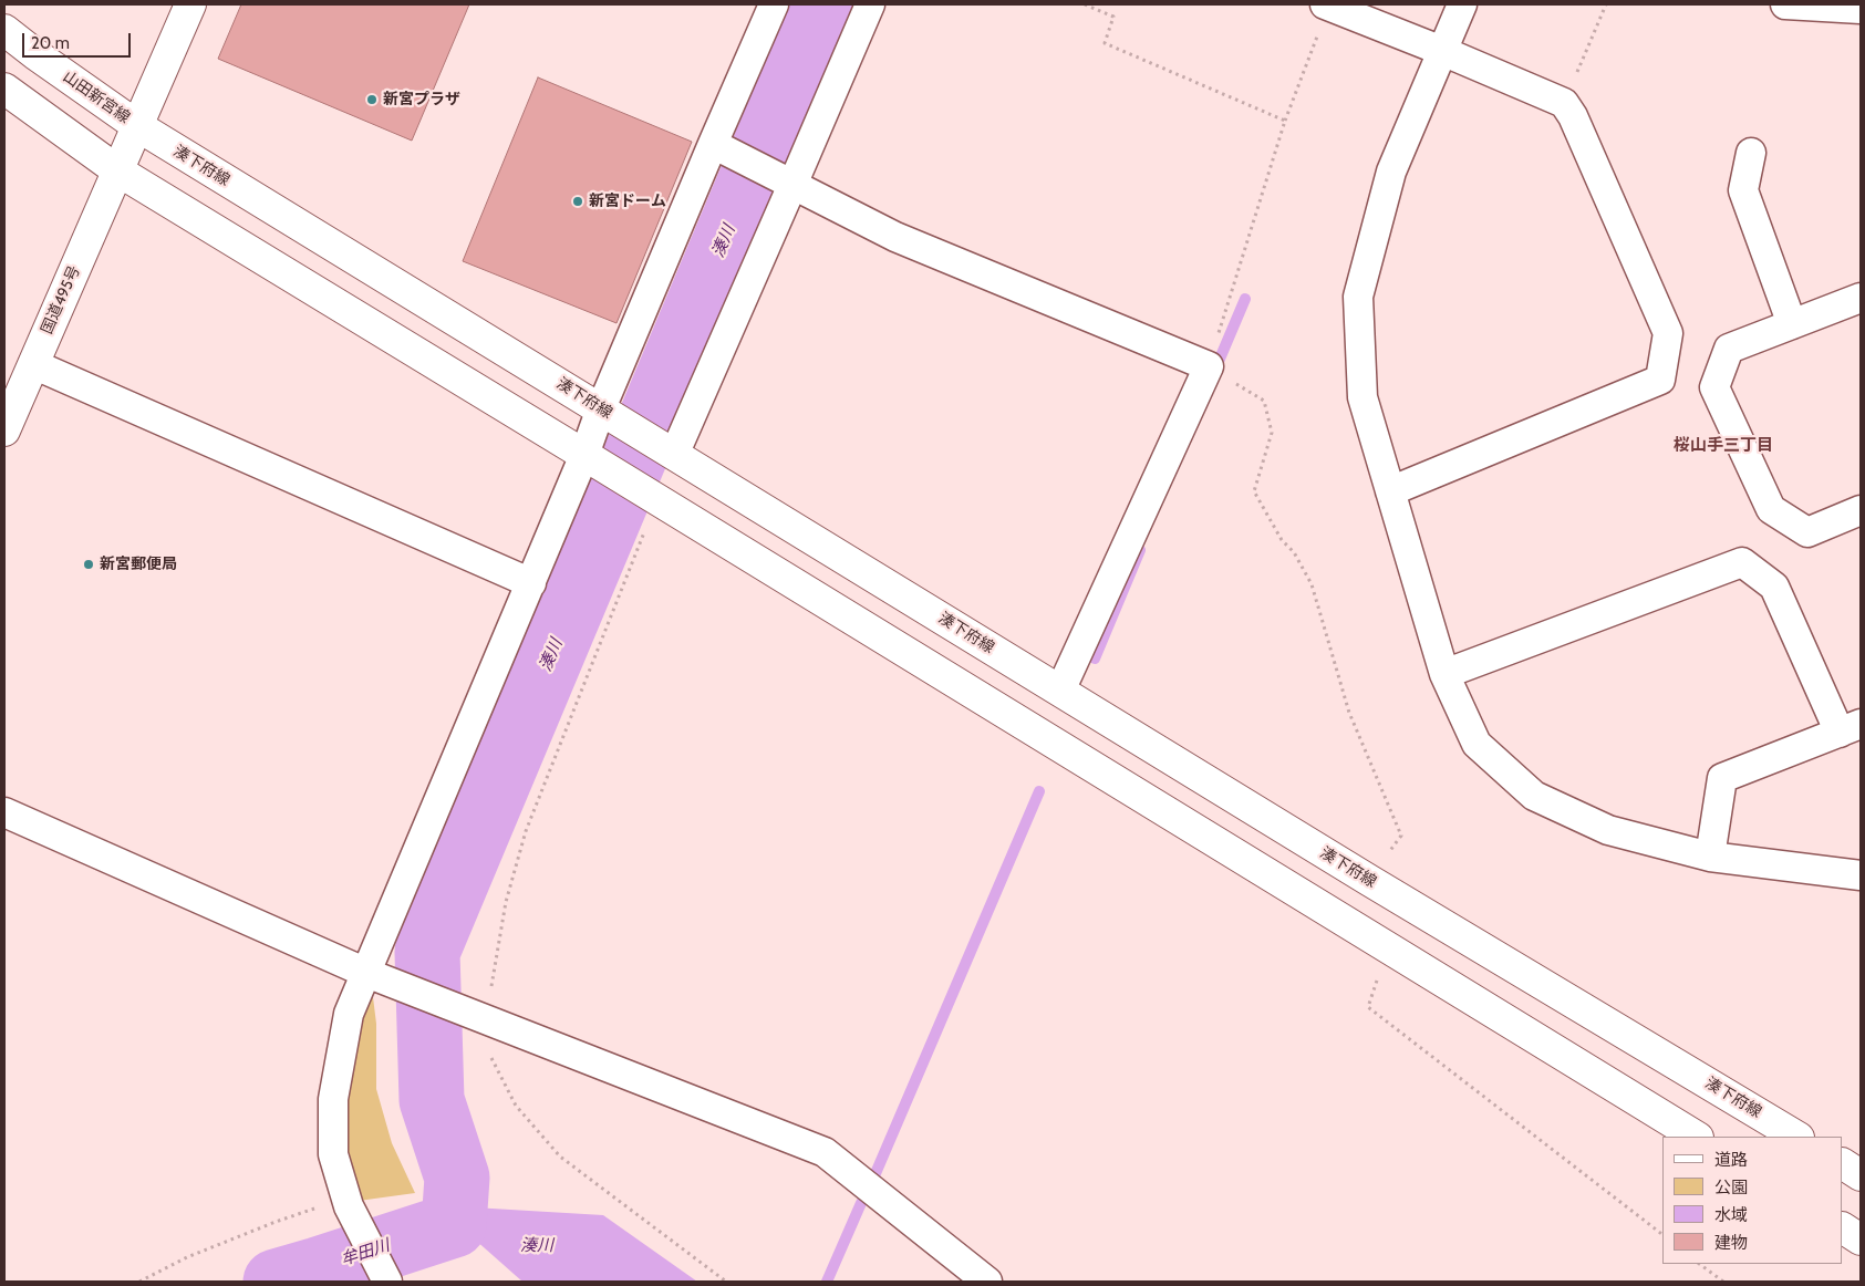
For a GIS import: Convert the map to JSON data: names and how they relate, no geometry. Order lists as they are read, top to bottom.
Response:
{
  "streets": {
    "main road": ["山田新宮線", "湊下府線", "国道495号"]
  },
  "crossings": [
    ["山田新宮線", "湊下府線"],
    ["山田新宮線", "国道495号"],
    ["湊下府線", "国道495号"]
  ],
  "districts": ["桜山手三丁目"],
  "water": ["湊川", "牟田川"],
  "places": ["新宮プラザ", "新宮ドーム", "新宮郵便局"],
  "legend": [
    "道路",
    "公園",
    "水域",
    "建物"
  ],
  "scale_bar": "20 m"
}
